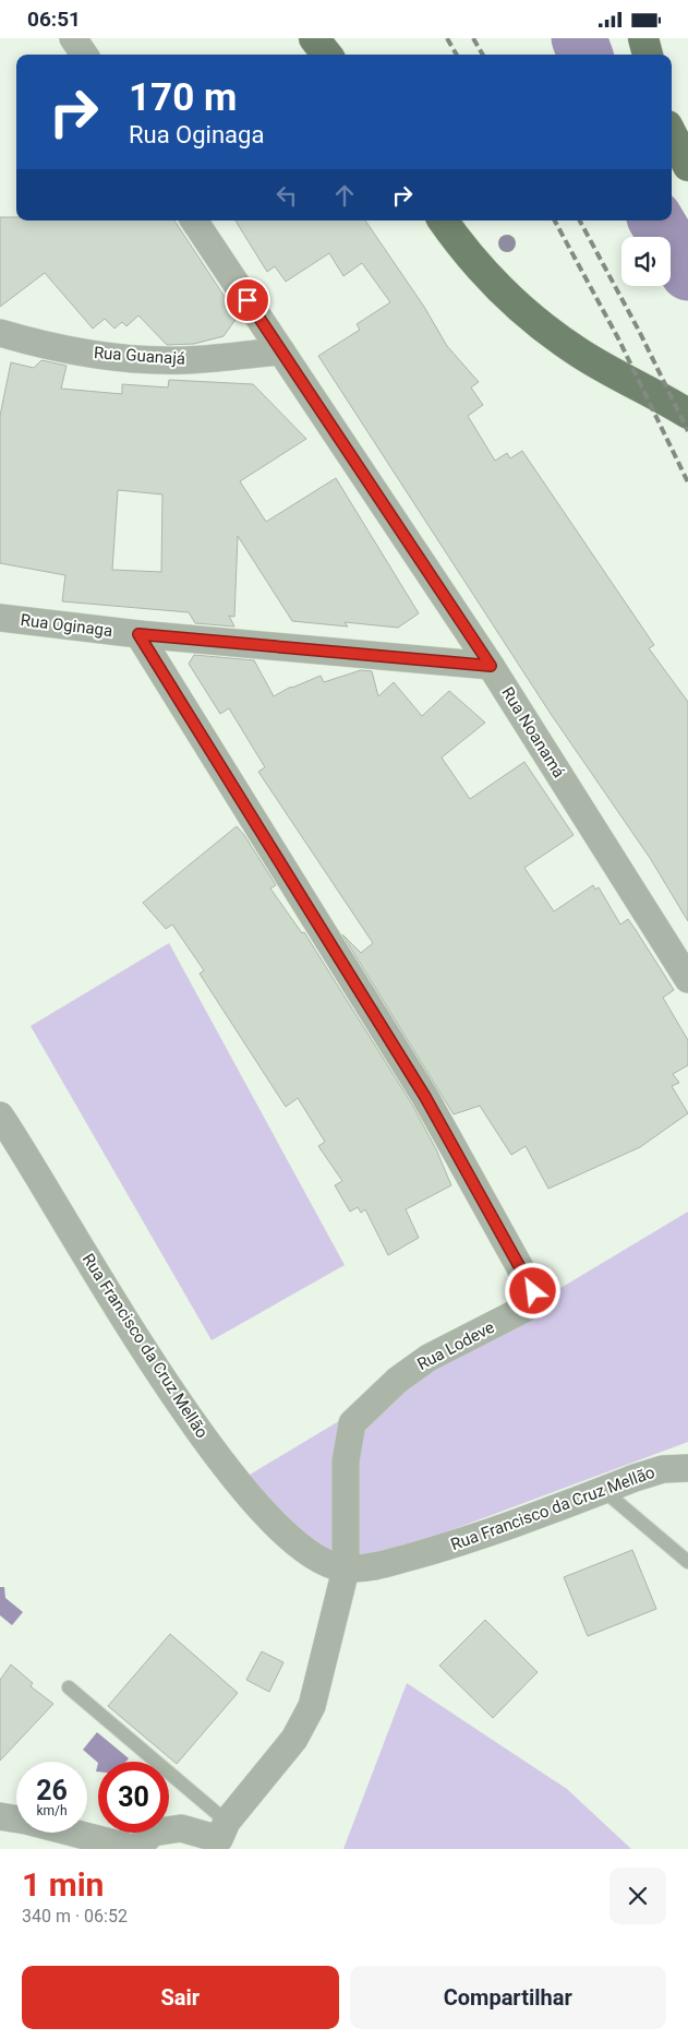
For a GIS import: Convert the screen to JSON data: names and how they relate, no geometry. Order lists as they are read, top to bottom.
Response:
{
  "streets": {
    "street": [
      "Rua Guanajá",
      "Rua Oginaga",
      "Rua Noanamá",
      "Rua Francisco da Cruz Mellão",
      "Rua Lodeve"
    ]
  },
  "crossings": [
    ["Rua Guanajá", "Rua Noanamá"],
    ["Rua Oginaga", "Rua Noanamá"],
    ["Rua Oginaga", "Rua Lodeve"],
    ["Rua Francisco da Cruz Mellão", "Rua Lodeve"]
  ],
  "page": {
    "status": "06:51",
    "turn": ["170 m", "Rua Oginaga"],
    "speed": "26 km/h",
    "limit": "30",
    "heading": ["1 min", "340 m · 06:52"],
    "buttons": ["Sair", "Compartilhar"]
  }
}
